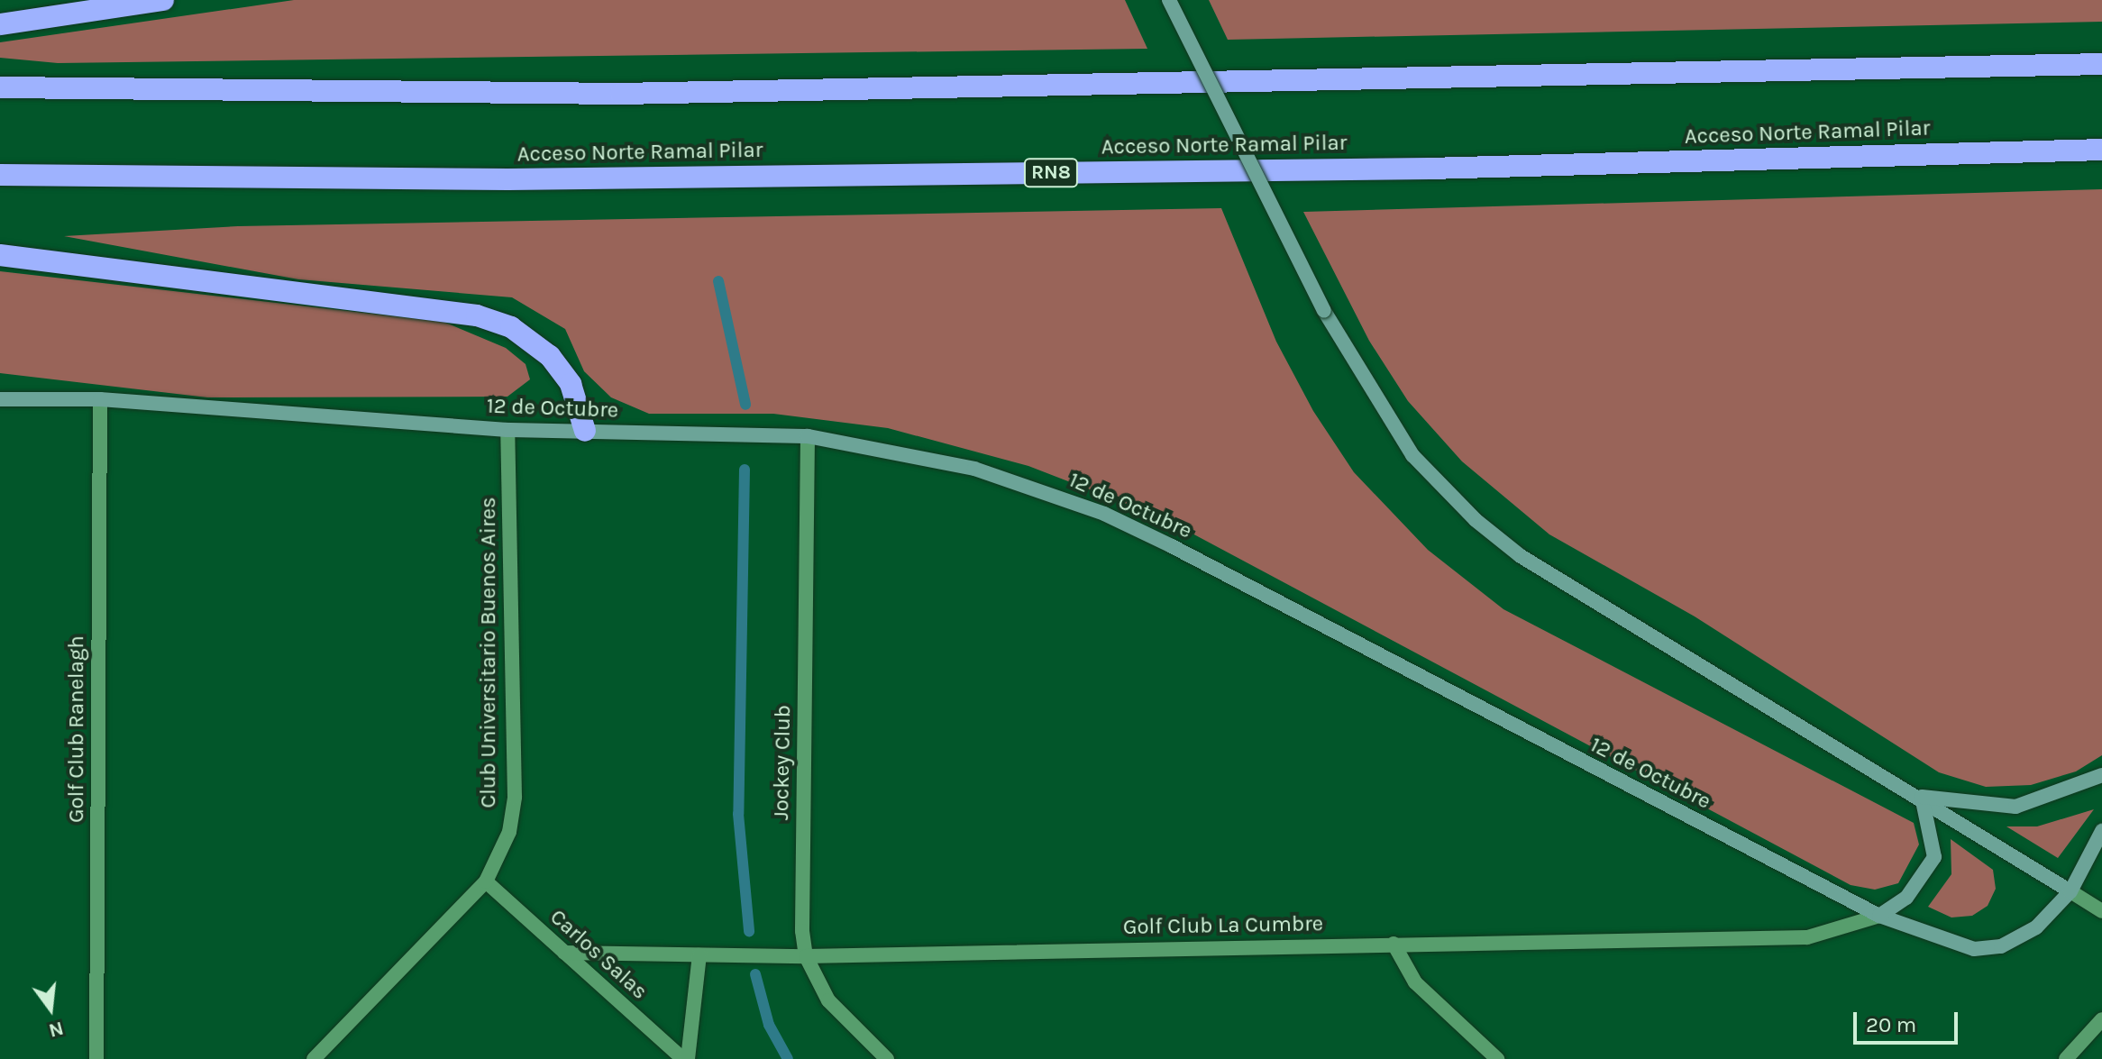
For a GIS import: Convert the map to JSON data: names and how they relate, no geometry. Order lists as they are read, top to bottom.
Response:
{
  "streets": {
    "highway": ["Acceso Norte Ramal Pilar", "RN8"],
    "street": [
      "12 de Octubre",
      "Club Universitario Buenos Aires",
      "Golf Club Ranelagh",
      "Jockey Club",
      "Golf Club La Cumbre",
      "Carlos Salas"
    ]
  },
  "crossings": [
    ["12 de Octubre", "Club Universitario Buenos Aires"],
    ["12 de Octubre", "Golf Club Ranelagh"],
    ["12 de Octubre", "Jockey Club"],
    ["12 de Octubre", "Golf Club La Cumbre"],
    ["Club Universitario Buenos Aires", "Carlos Salas"],
    ["Jockey Club", "Golf Club La Cumbre"],
    ["Golf Club La Cumbre", "Carlos Salas"]
  ],
  "scale_bar": "20 m",
  "north": "bottom"
}
